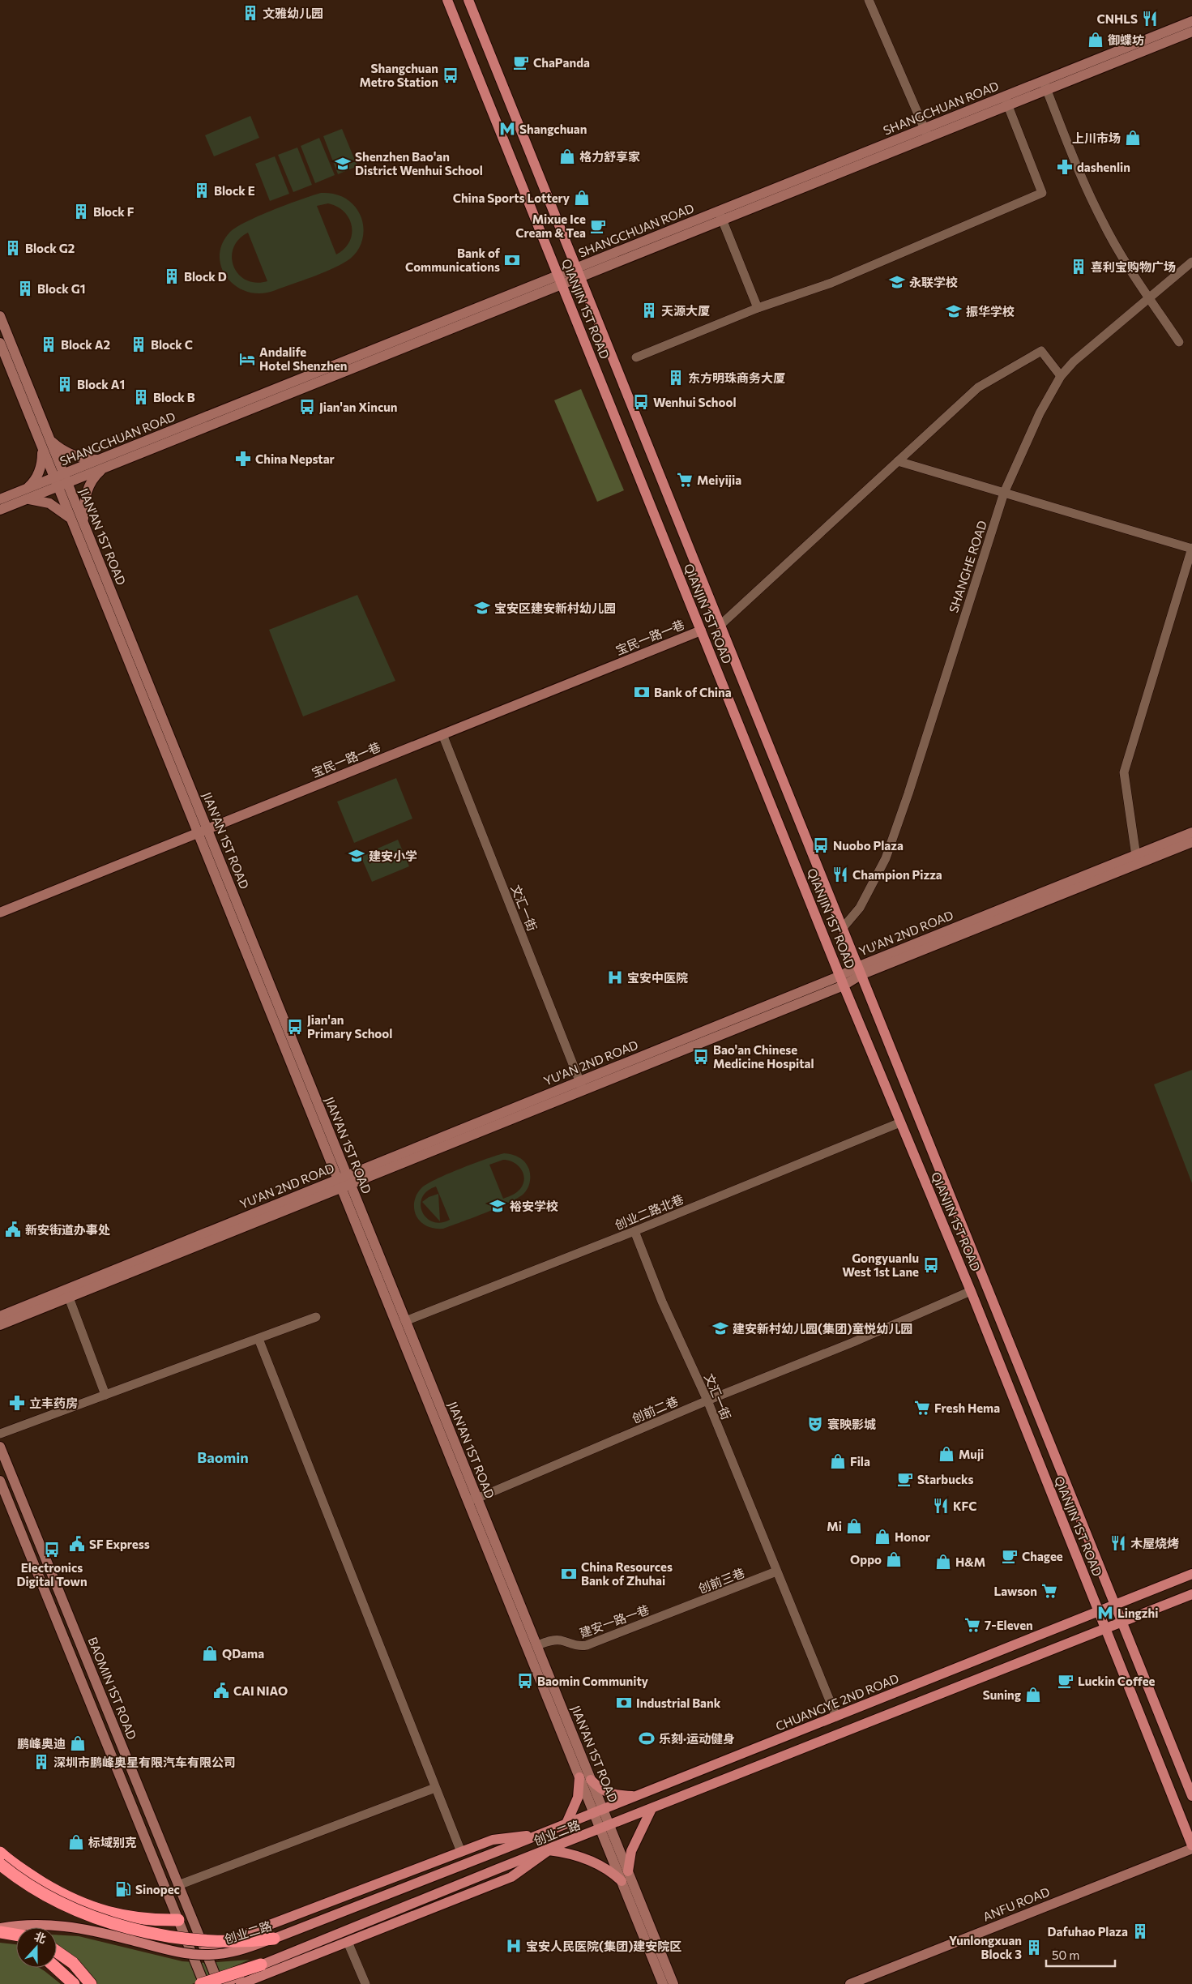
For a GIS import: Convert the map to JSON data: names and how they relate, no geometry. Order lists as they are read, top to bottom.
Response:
{
  "streets": {
    "main road": [
      "SHANGCHUAN ROAD",
      "QIANJIN 1ST ROAD",
      "JIAN'AN 1ST ROAD",
      "宝民一路一巷",
      "YU'AN 2ND ROAD",
      "BAOMIN 1ST ROAD",
      "CHUANGYE 2ND ROAD",
      "创业二路",
      "ANFU ROAD"
    ],
    "street": [
      "SHANGHE ROAD",
      "文汇一街",
      "创业二路北巷",
      "创前二巷",
      "创前三巷",
      "建安一路一巷"
    ]
  },
  "crossings": [
    ["SHANGCHUAN ROAD", "QIANJIN 1ST ROAD"],
    ["SHANGCHUAN ROAD", "JIAN'AN 1ST ROAD"],
    ["QIANJIN 1ST ROAD", "SHANGHE ROAD"],
    ["QIANJIN 1ST ROAD", "宝民一路一巷"],
    ["QIANJIN 1ST ROAD", "YU'AN 2ND ROAD"],
    ["QIANJIN 1ST ROAD", "创业二路北巷"],
    ["QIANJIN 1ST ROAD", "创前二巷"],
    ["QIANJIN 1ST ROAD", "CHUANGYE 2ND ROAD"],
    ["JIAN'AN 1ST ROAD", "宝民一路一巷"],
    ["JIAN'AN 1ST ROAD", "YU'AN 2ND ROAD"],
    ["JIAN'AN 1ST ROAD", "创业二路北巷"],
    ["JIAN'AN 1ST ROAD", "创前二巷"],
    ["JIAN'AN 1ST ROAD", "建安一路一巷"],
    ["JIAN'AN 1ST ROAD", "CHUANGYE 2ND ROAD"],
    ["JIAN'AN 1ST ROAD", "创业二路"],
    ["宝民一路一巷", "文汇一街"],
    ["文汇一街", "YU'AN 2ND ROAD"],
    ["文汇一街", "创业二路北巷"],
    ["文汇一街", "创前二巷"],
    ["文汇一街", "创前三巷"],
    ["文汇一街", "CHUANGYE 2ND ROAD"],
    ["创前三巷", "建安一路一巷"],
    ["CHUANGYE 2ND ROAD", "创业二路"]
  ],
  "districts": ["Baomin"],
  "places": {
    "building": [
      "文雅幼儿园",
      "Block E",
      "Block F",
      "Block G2",
      "喜利宝购物广场",
      "Block D",
      "Block G1",
      "天源大厦",
      "Block A2",
      "Block C",
      "东方明珠商务大厦",
      "Block A1",
      "Block B",
      "深圳市鹏峰奥星有限汽车有限公司",
      "Dafuhao Plaza",
      "Yunlongxuan Block 3"
    ],
    "restaurant": [
      "CNHLS",
      "Champion Pizza",
      "KFC",
      "木屋烧烤"
    ],
    "shop": [
      "御蝶坊",
      "上川市场",
      "格力舒享家",
      "China Sports Lottery",
      "Muji",
      "Fila",
      "Mi",
      "Honor",
      "Oppo",
      "H&M",
      "QDama",
      "Suning",
      "鹏峰奥迪",
      "标域别克"
    ],
    "cafe": [
      "ChaPanda",
      "Mixue Ice Cream & Tea",
      "Starbucks",
      "Chagee",
      "Luckin Coffee"
    ],
    "bus stop": [
      "Shangchuan Metro Station",
      "Wenhui School",
      "Jian'an Xincun",
      "Nuobo Plaza",
      "Jian'an Primary School",
      "Bao'an Chinese Medicine Hospital",
      "Gongyuanlu West 1st Lane",
      "Electronics Digital Town",
      "Baomin Community"
    ],
    "metro station": ["Shangchuan", "Lingzhi"],
    "school or university": [
      "Shenzhen Bao'an District Wenhui School",
      "永联学校",
      "振华学校",
      "宝安区建安新村幼儿园",
      "建安小学",
      "裕安学校",
      "建安新村幼儿园(集团)童悦幼儿园"
    ],
    "pharmacy": ["dashenlin", "China Nepstar", "立丰药房"],
    "bank": [
      "Bank of Communications",
      "Bank of China",
      "China Resources Bank of Zhuhai",
      "Industrial Bank"
    ],
    "hotel": ["Andalife Hotel Shenzhen"],
    "supermarket": [
      "Meiyijia",
      "Fresh Hema",
      "Lawson",
      "7-Eleven"
    ],
    "hospital": ["宝安中医院", "宝安人民医院(集团)建安院区"],
    "public building": ["新安街道办事处", "SF Express", "CAI NIAO"],
    "theatre": ["寰映影城"],
    "sports": ["乐刻·运动健身"],
    "fuel station": ["Sinopec"]
  },
  "scale_bar": "50 m",
  "north": "top"
}
